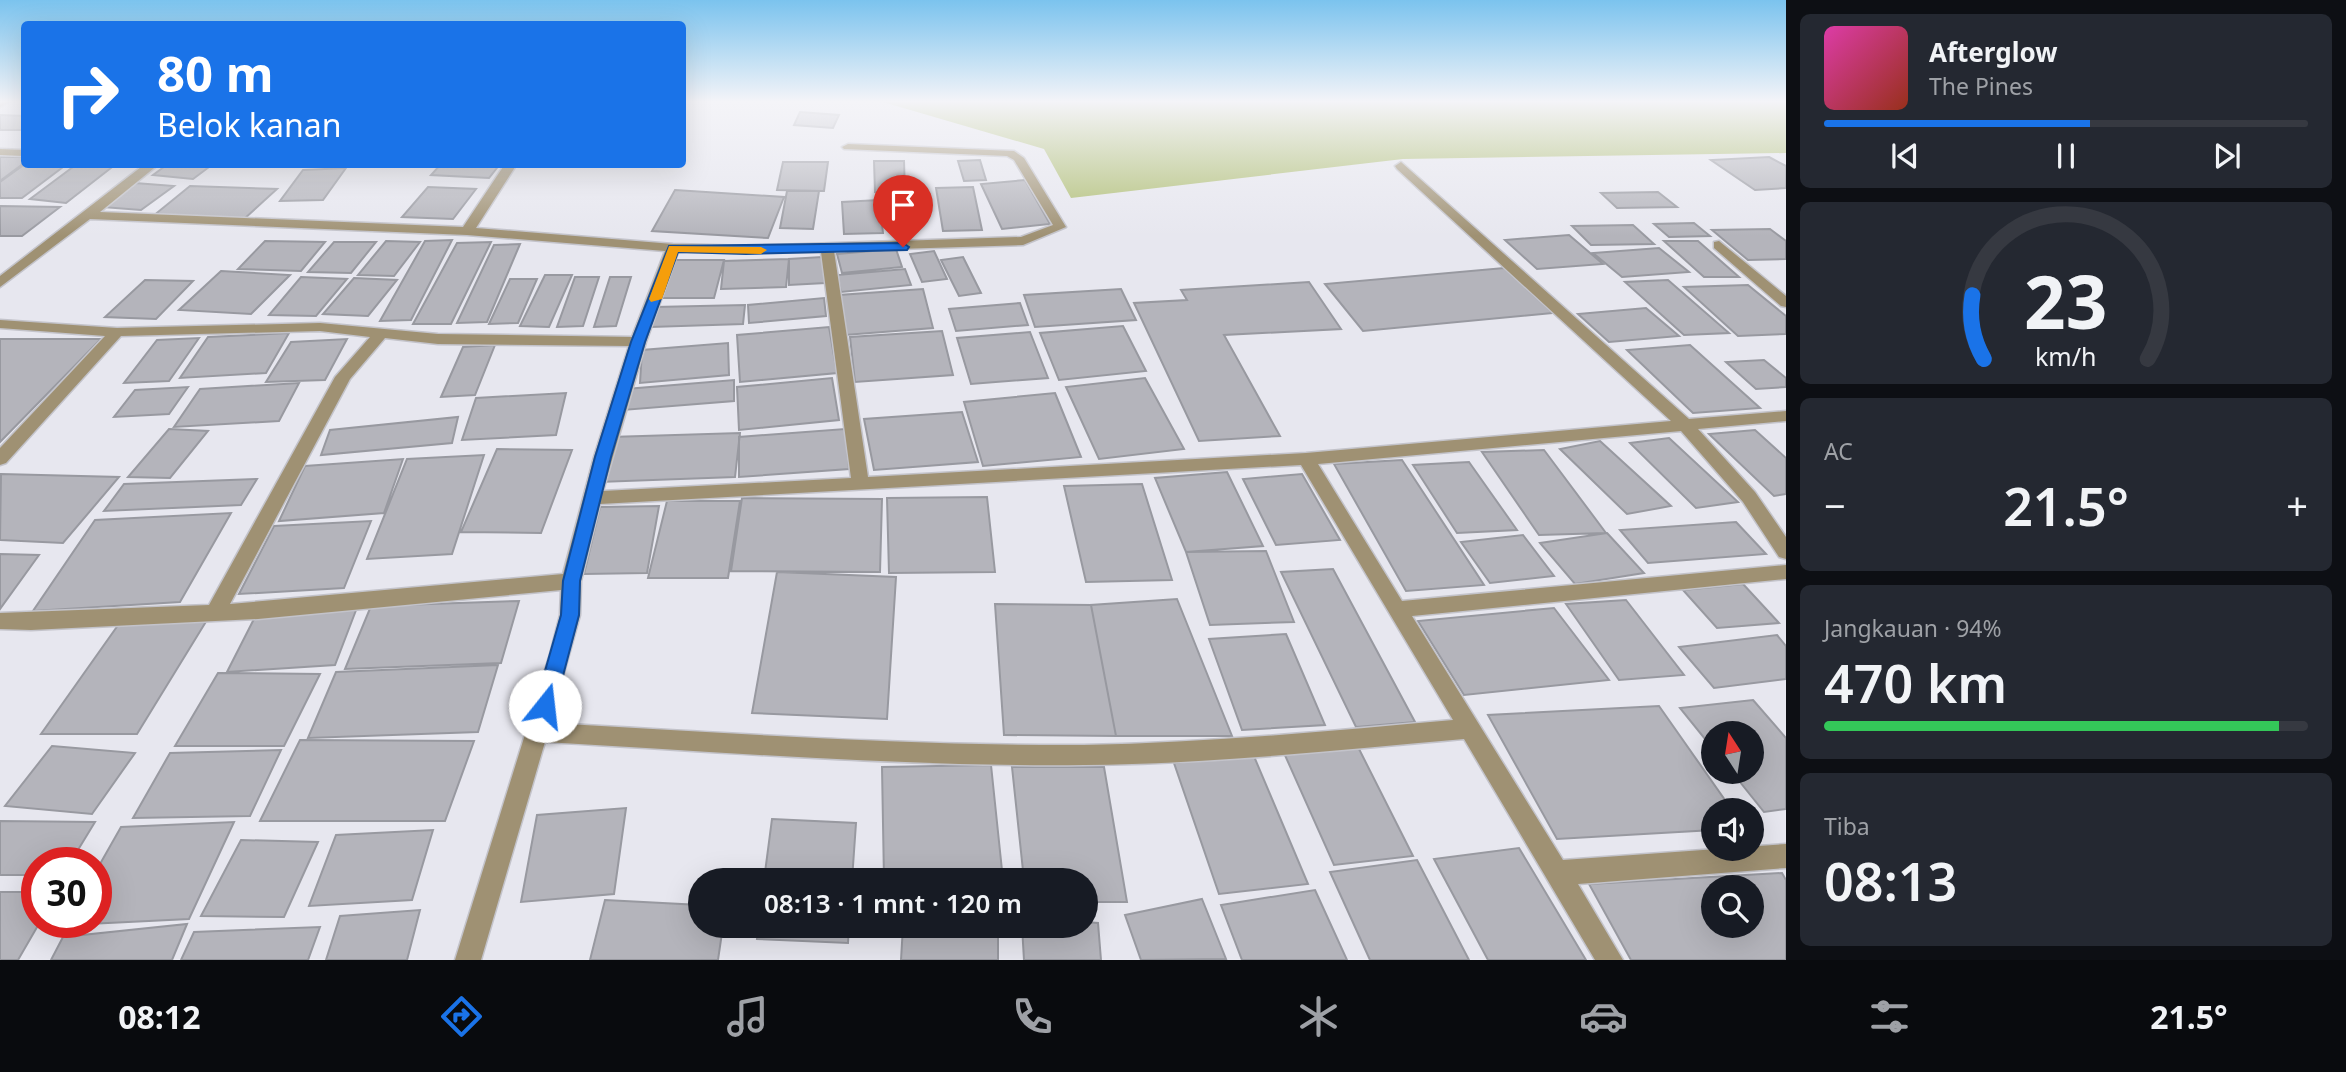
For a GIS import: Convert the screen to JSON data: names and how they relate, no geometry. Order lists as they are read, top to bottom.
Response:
{
  "north": "top",
  "page": {
    "turn": ["80 m", "Belok kanan"],
    "song": ["Afterglow", "The Pines"],
    "tile": [
      "AC",
      ["Jangkauan · 94%", "470 km"],
      ["Tiba", "08:13"]
    ],
    "heat": ["−", "21.5°", "+"],
    "limit": "30",
    "trip": "08:13 · 1 mnt · 120 m",
    "tabs": ["08:12", "21.5°"],
    "gauge": ["23", "km/h"]
  }
}
